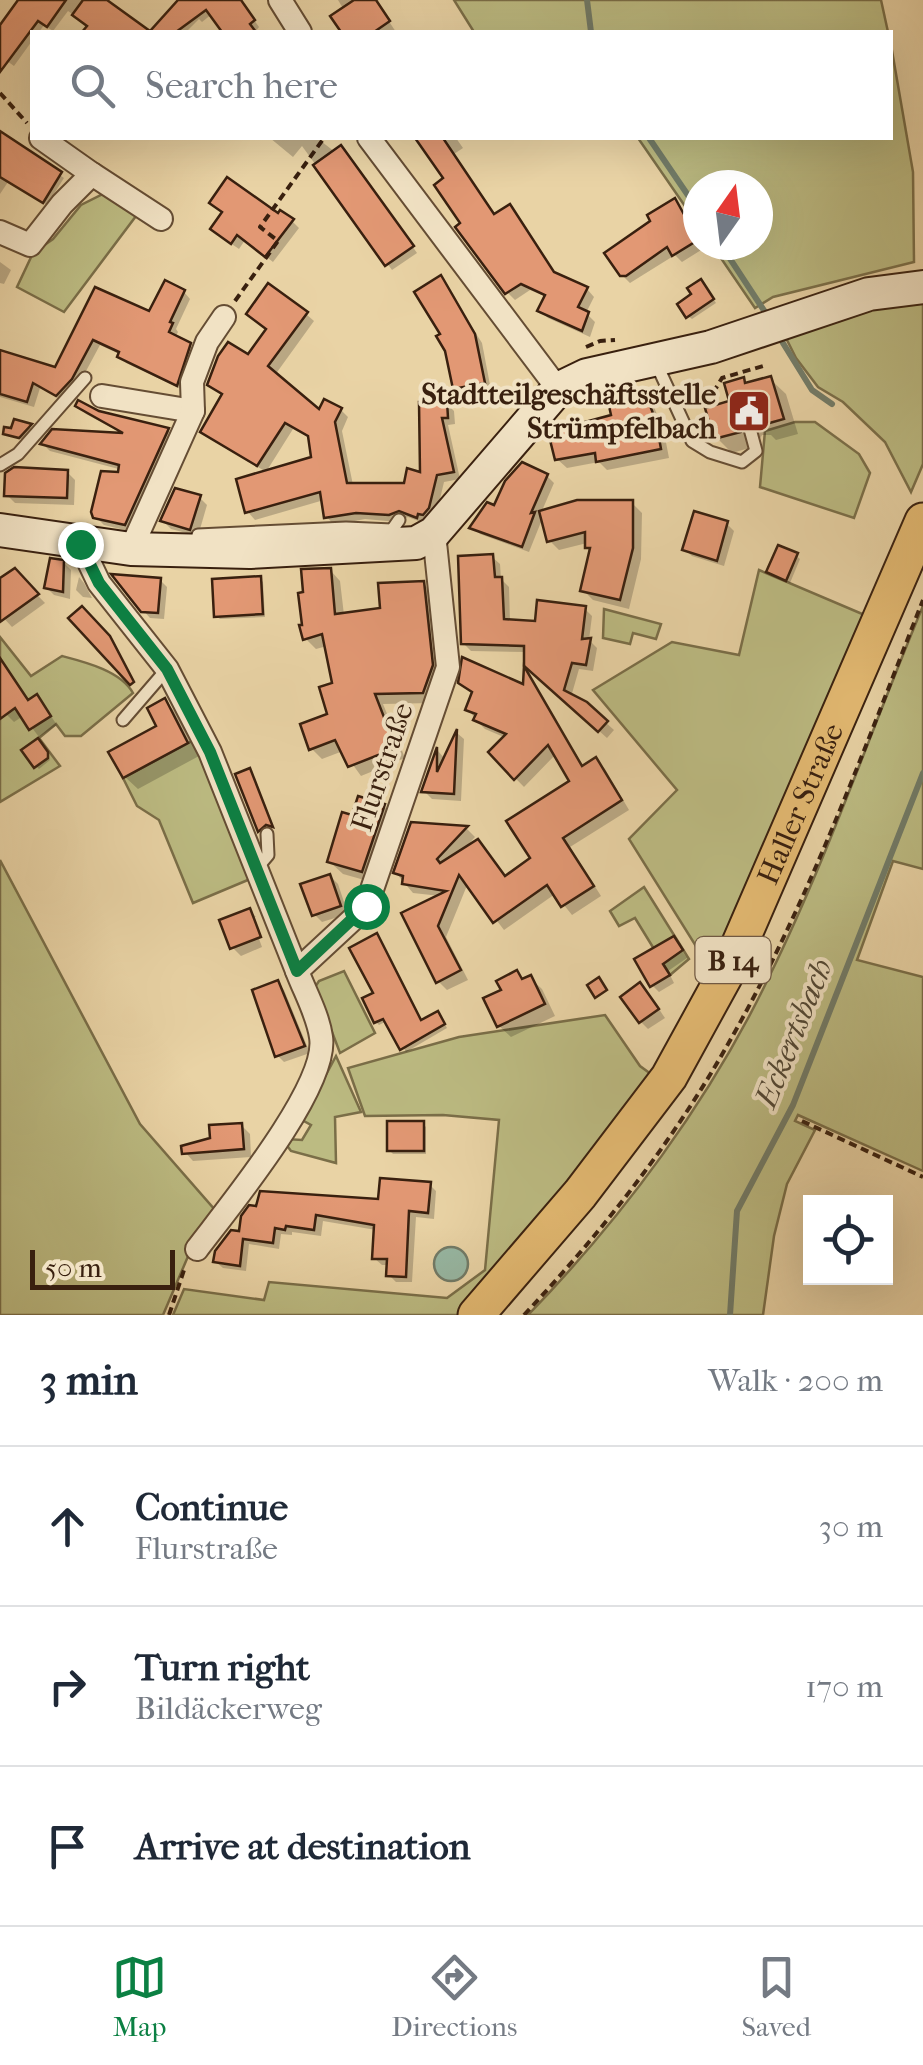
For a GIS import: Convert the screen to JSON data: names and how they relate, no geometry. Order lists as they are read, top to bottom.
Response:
{
  "streets": {
    "main road": ["Haller Straße", "B 14"],
    "street": ["Flurstraße"]
  },
  "water": ["Eckertsbach"],
  "places": {
    "public building": ["Stadtteilgeschäftsstelle Strümpfelbach"]
  },
  "scale_bar": "50 m",
  "north": "top",
  "page": {
    "search": "Search here",
    "scale": "50 m",
    "heading": ["3 min", "Walk · 200 m"],
    "list": [
      ["Continue", "Flurstraße", "30 m"],
      ["Turn right", "Bildäckerweg", "170 m"],
      "Arrive at destination"
    ],
    "nav": ["Map", "Directions", "Saved"]
  }
}
